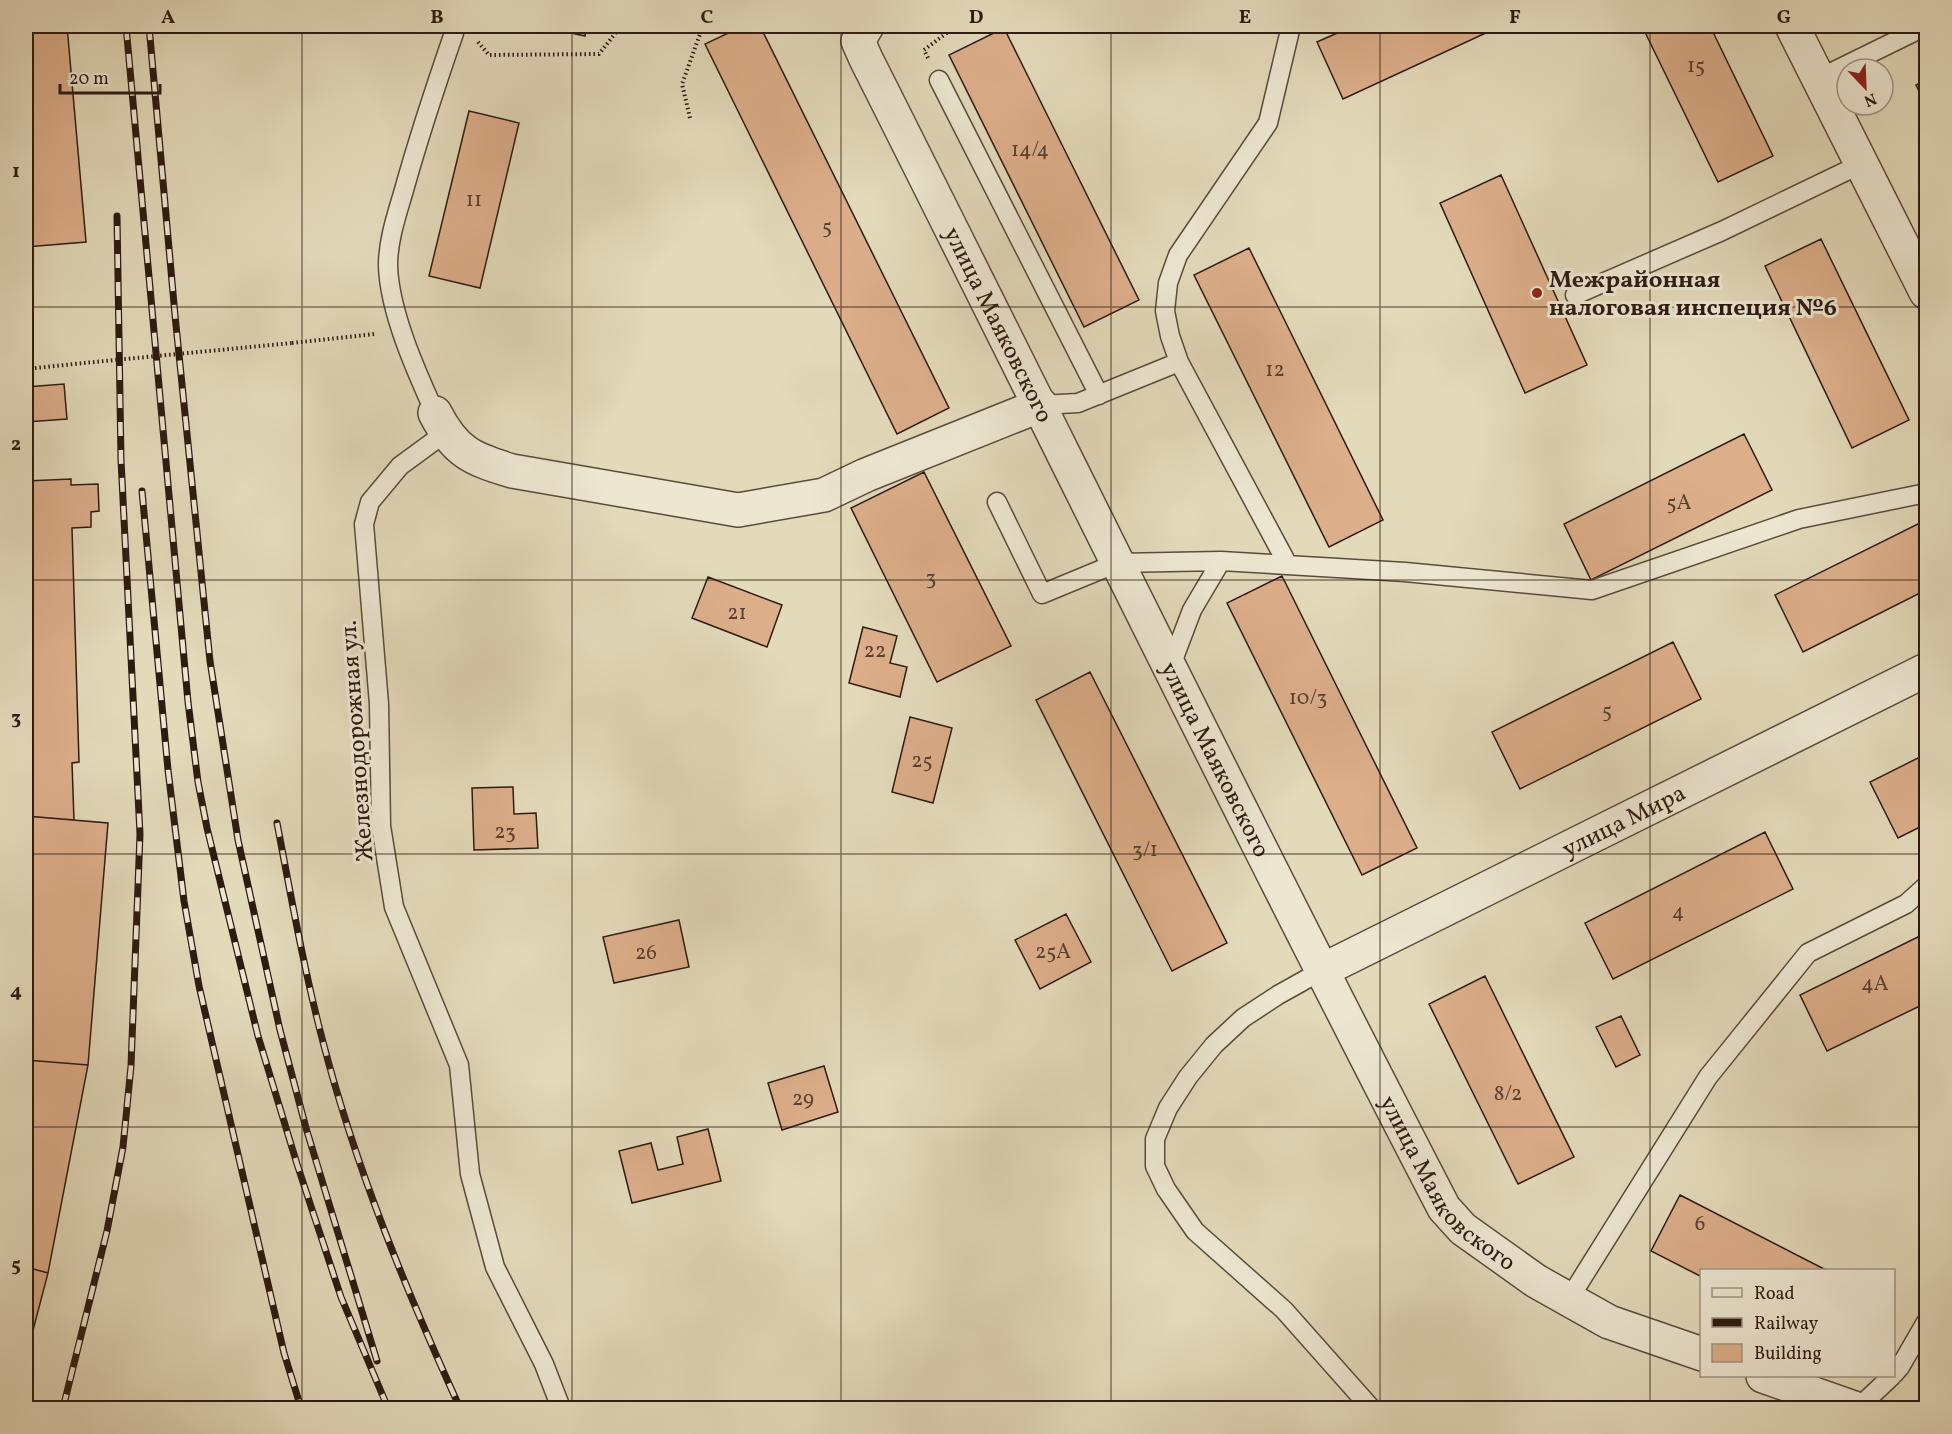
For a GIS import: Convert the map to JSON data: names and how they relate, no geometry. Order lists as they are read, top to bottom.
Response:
{
  "streets": {
    "street": ["улица Маяковского", "улица Мира"],
    "lane": ["Железнодорожная ул."]
  },
  "crossings": [
    ["улица Маяковского", "улица Мира"]
  ],
  "places": ["Межрайонная налоговая инспеция №6"],
  "house_numbers": [
    "15",
    "14/4",
    "11",
    "5",
    "12",
    "5А",
    "3",
    "21",
    "22",
    "10/3",
    "5",
    "25",
    "23",
    "3/1",
    "4",
    "25А",
    "26",
    "4А",
    "8/2",
    "29",
    "6"
  ],
  "legend": ["Road", "Railway", "Building"],
  "scale_bar": "20 m",
  "north": "bottom right",
  "grid": {
    "columns": [
      "A",
      "B",
      "C",
      "D",
      "E",
      "F",
      "G"
    ],
    "rows": [
      "1",
      "2",
      "3",
      "4",
      "5"
    ]
  }
}
